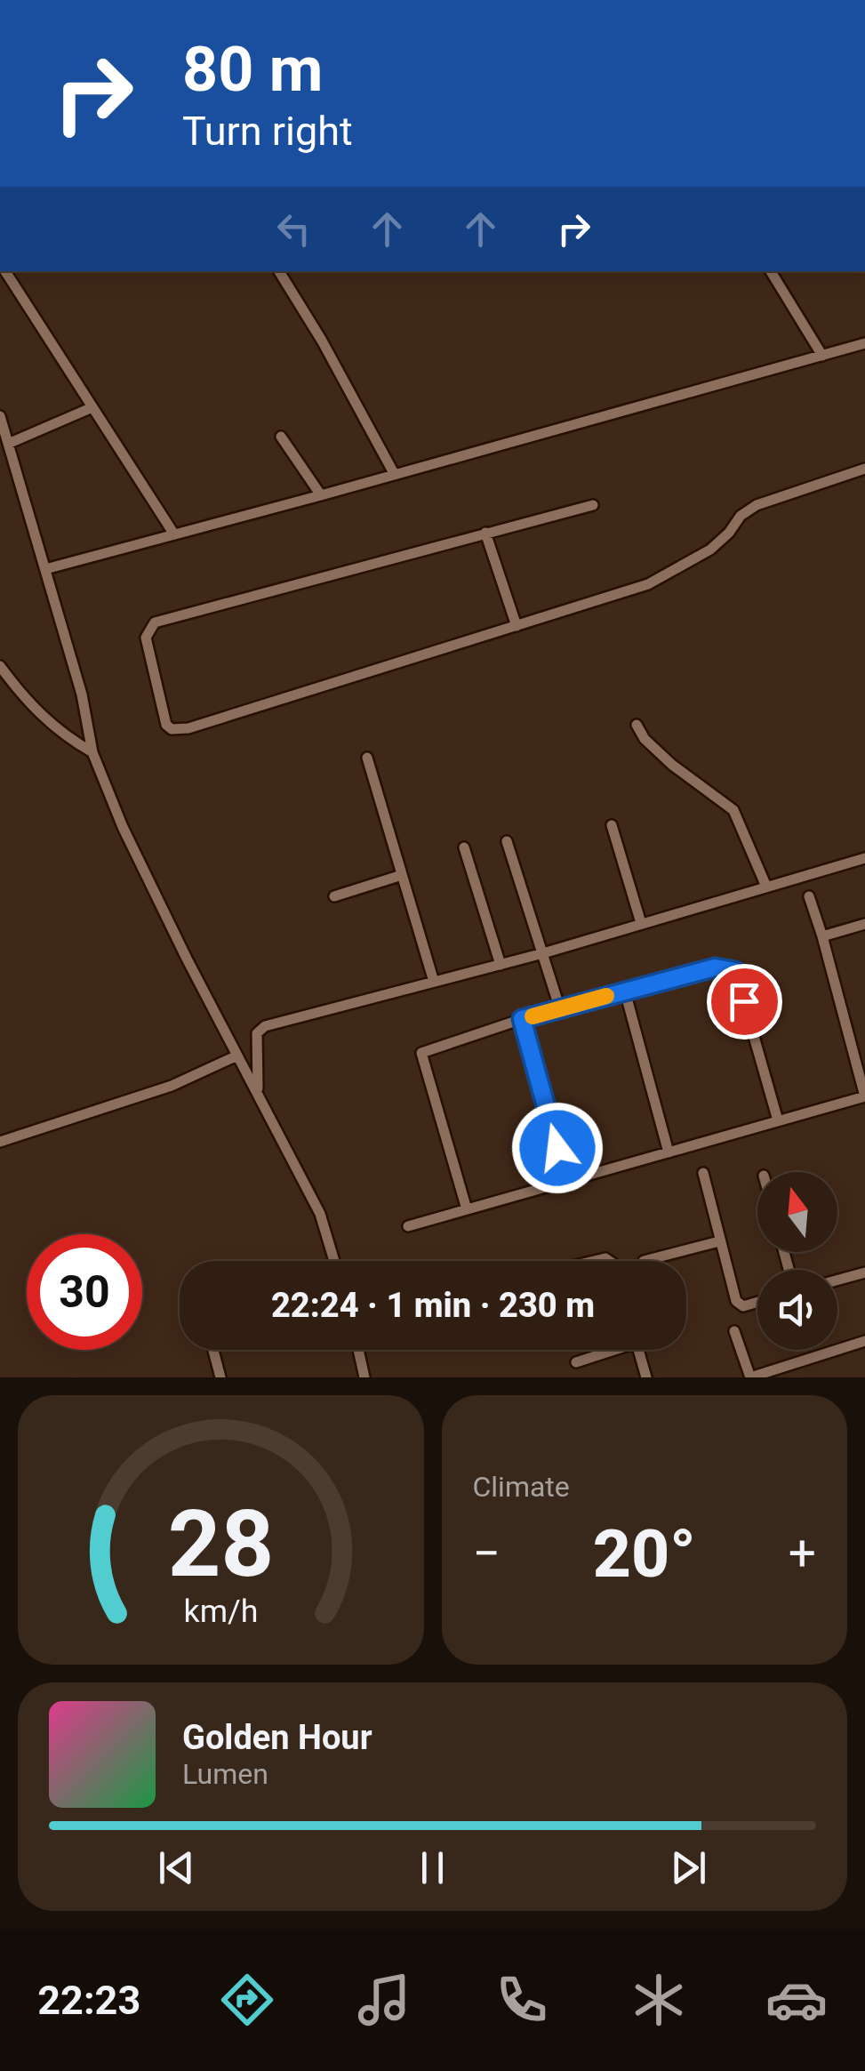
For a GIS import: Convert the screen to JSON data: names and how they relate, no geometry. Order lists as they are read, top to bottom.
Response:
{
  "north": "top",
  "page": {
    "turn": ["80 m", "Turn right"],
    "limit": "30",
    "trip": "22:24 · 1 min · 230 m",
    "tile": "Climate",
    "heat": ["−", "20°", "+"],
    "song": ["Golden Hour", "Lumen"],
    "tabs": "22:23",
    "gauge": ["28", "km/h"]
  }
}
